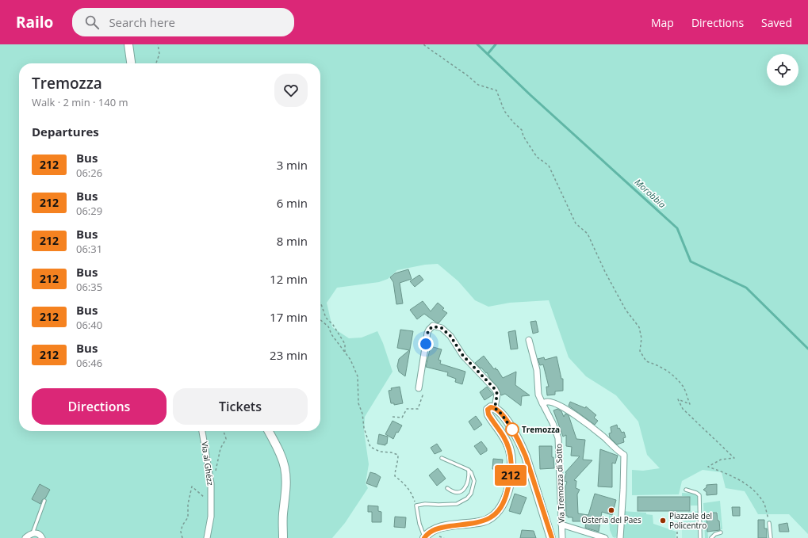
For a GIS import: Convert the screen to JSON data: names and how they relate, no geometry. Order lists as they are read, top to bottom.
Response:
{
  "streets": {
    "street": ["Via al Ghézz", "Via Tremozza di Sotto"]
  },
  "water": ["Morobbia"],
  "places": ["Tremozza", "Osteria del Paes", "Piazzale del Policentro"],
  "lines": ["bus line 212"],
  "page": {
    "header": "Railo",
    "search": "Search here",
    "nav": ["Map", "Directions", "Saved"],
    "on_map": "212",
    "heading": [
      ["Tremozza", "Walk · 2 min · 140 m"],
      "Departures"
    ],
    "list": [
      {
        "mark": "212",
        "name": "Bus",
        "note": "06:26",
        "value": "3 min"
      },
      {
        "mark": "212",
        "name": "Bus",
        "note": "06:29",
        "value": "6 min"
      },
      {
        "mark": "212",
        "name": "Bus",
        "note": "06:31",
        "value": "8 min"
      },
      {
        "mark": "212",
        "name": "Bus",
        "note": "06:35",
        "value": "12 min"
      },
      {
        "mark": "212",
        "name": "Bus",
        "note": "06:40",
        "value": "17 min"
      },
      {
        "mark": "212",
        "name": "Bus",
        "note": "06:46",
        "value": "23 min"
      }
    ],
    "buttons": ["Directions", "Tickets"]
  }
}
